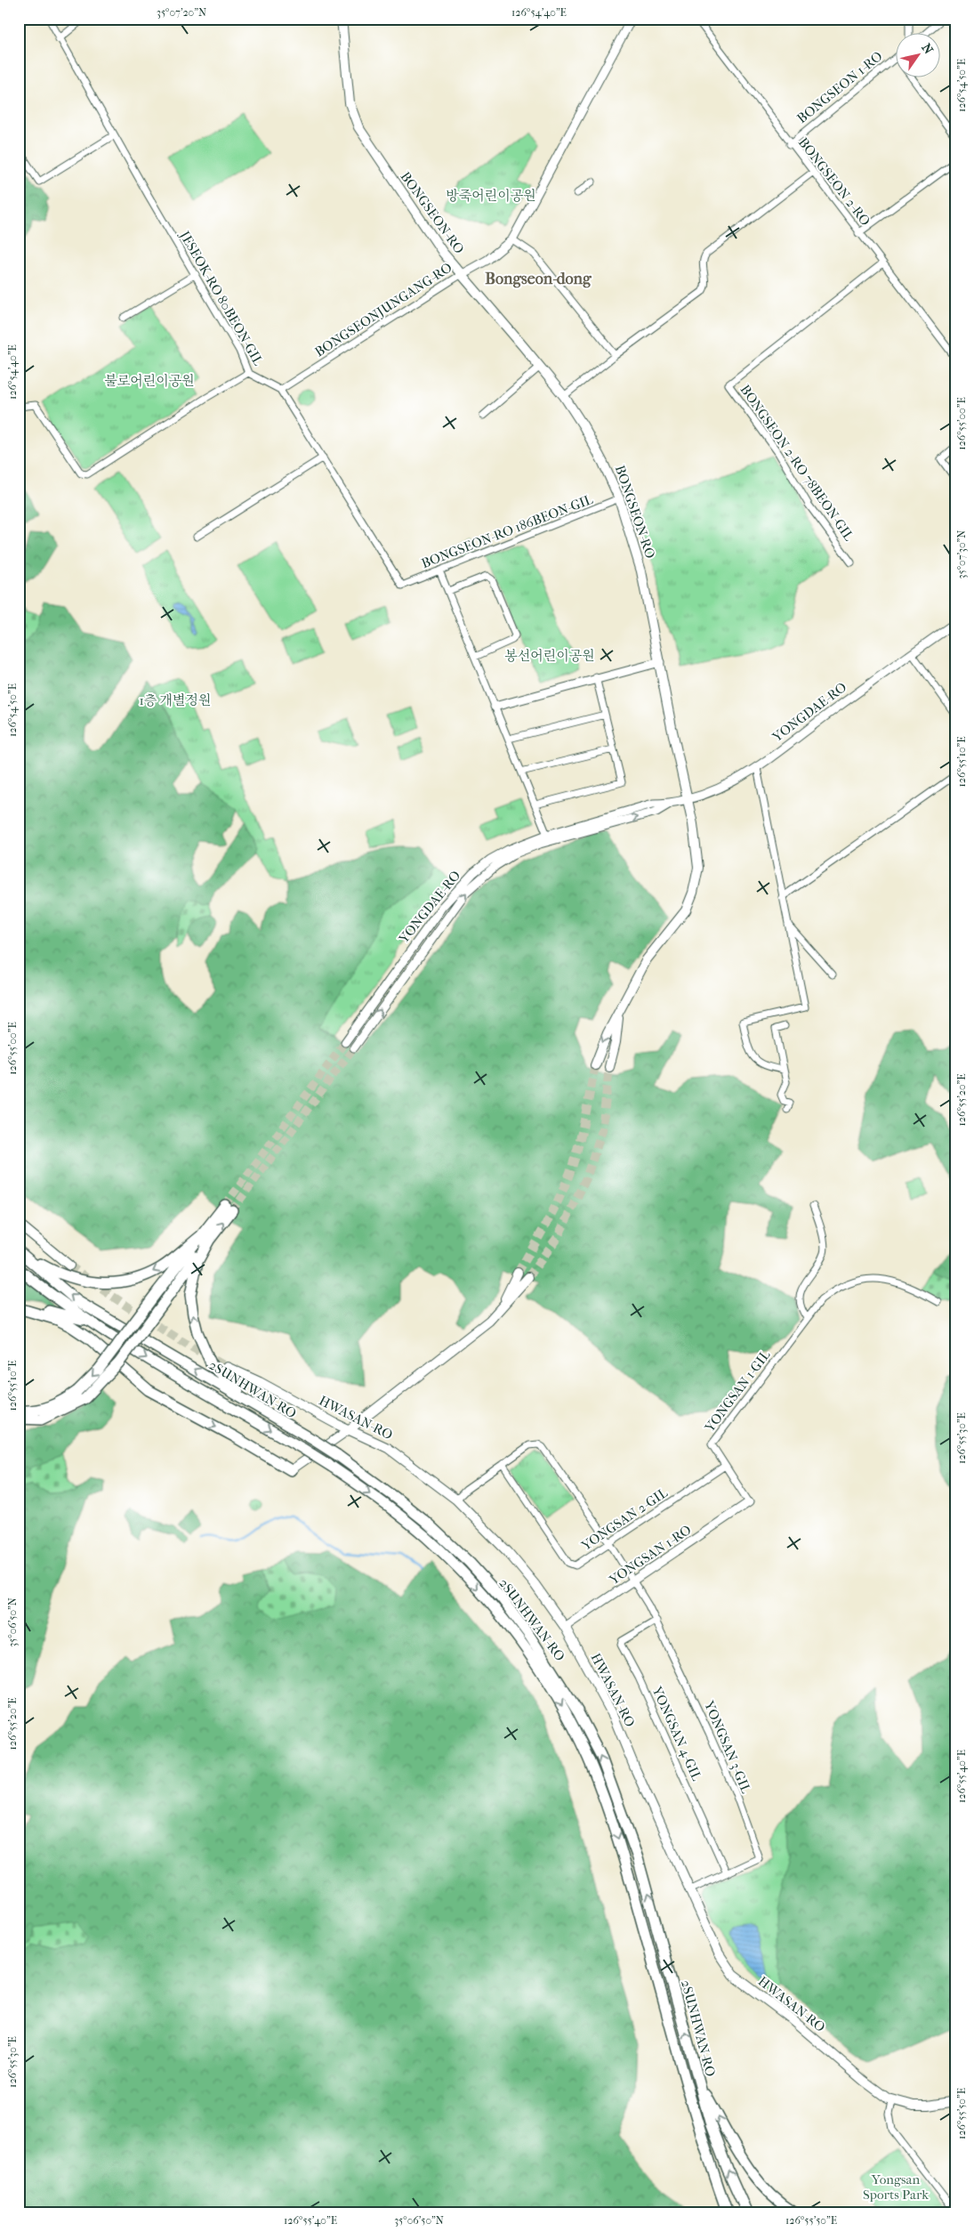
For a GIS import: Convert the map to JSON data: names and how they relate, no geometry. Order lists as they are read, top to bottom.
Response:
{
  "streets": {
    "highway": ["2SUNHWAN-RO"],
    "main road": ["BONGSEON-RO", "HWASAN-RO"],
    "street": [
      "BONGSEON 1-RO",
      "BONGSEON 2-RO",
      "JESEOK-RO 80BEON-GIL",
      "BONGSEONJUNGANG-RO",
      "BONGSEON 2-RO 78BEON-GIL",
      "BONGSEON-RO 186BEON-GIL",
      "YONGDAE-RO",
      "YONGSAN 1-GIL",
      "YONGSAN 2-GIL",
      "YONGSAN 1-RO",
      "YONGSAN 4-GIL",
      "YONGSAN 3-GIL"
    ]
  },
  "crossings": [
    ["BONGSEON 1-RO", "BONGSEON 2-RO"],
    ["BONGSEON 2-RO", "BONGSEON 2-RO 78BEON-GIL"],
    ["BONGSEON-RO", "BONGSEONJUNGANG-RO"],
    ["BONGSEON-RO", "BONGSEON-RO 186BEON-GIL"],
    ["BONGSEON-RO", "YONGDAE-RO"],
    ["JESEOK-RO 80BEON-GIL", "BONGSEONJUNGANG-RO"],
    ["YONGSAN 1-GIL", "YONGSAN 2-GIL"],
    ["YONGSAN 1-GIL", "YONGSAN 1-RO"],
    ["HWASAN-RO", "YONGSAN 1-RO"],
    ["HWASAN-RO", "YONGSAN 3-GIL"],
    ["YONGSAN 2-GIL", "YONGSAN 3-GIL"],
    ["YONGSAN 1-RO", "YONGSAN 3-GIL"],
    ["YONGSAN 4-GIL", "YONGSAN 3-GIL"]
  ],
  "districts": ["Bongseon-dong"],
  "parks": [
    "방죽어린이공원",
    "불로어린이공원",
    "봉선어린이공원",
    "1층 개별정원",
    "Yongsan Sports Park"
  ],
  "north": "top right",
  "coordinates": [
    "35°07'20\"N",
    "126°54'40\"E",
    "126°54'50\"E",
    "126°55'00\"E",
    "35°07'30\"N",
    "126°55'10\"E",
    "126°55'20\"E",
    "126°55'30\"E",
    "35°06'50\"N",
    "126°55'40\"E",
    "126°55'50\"E"
  ]
}
